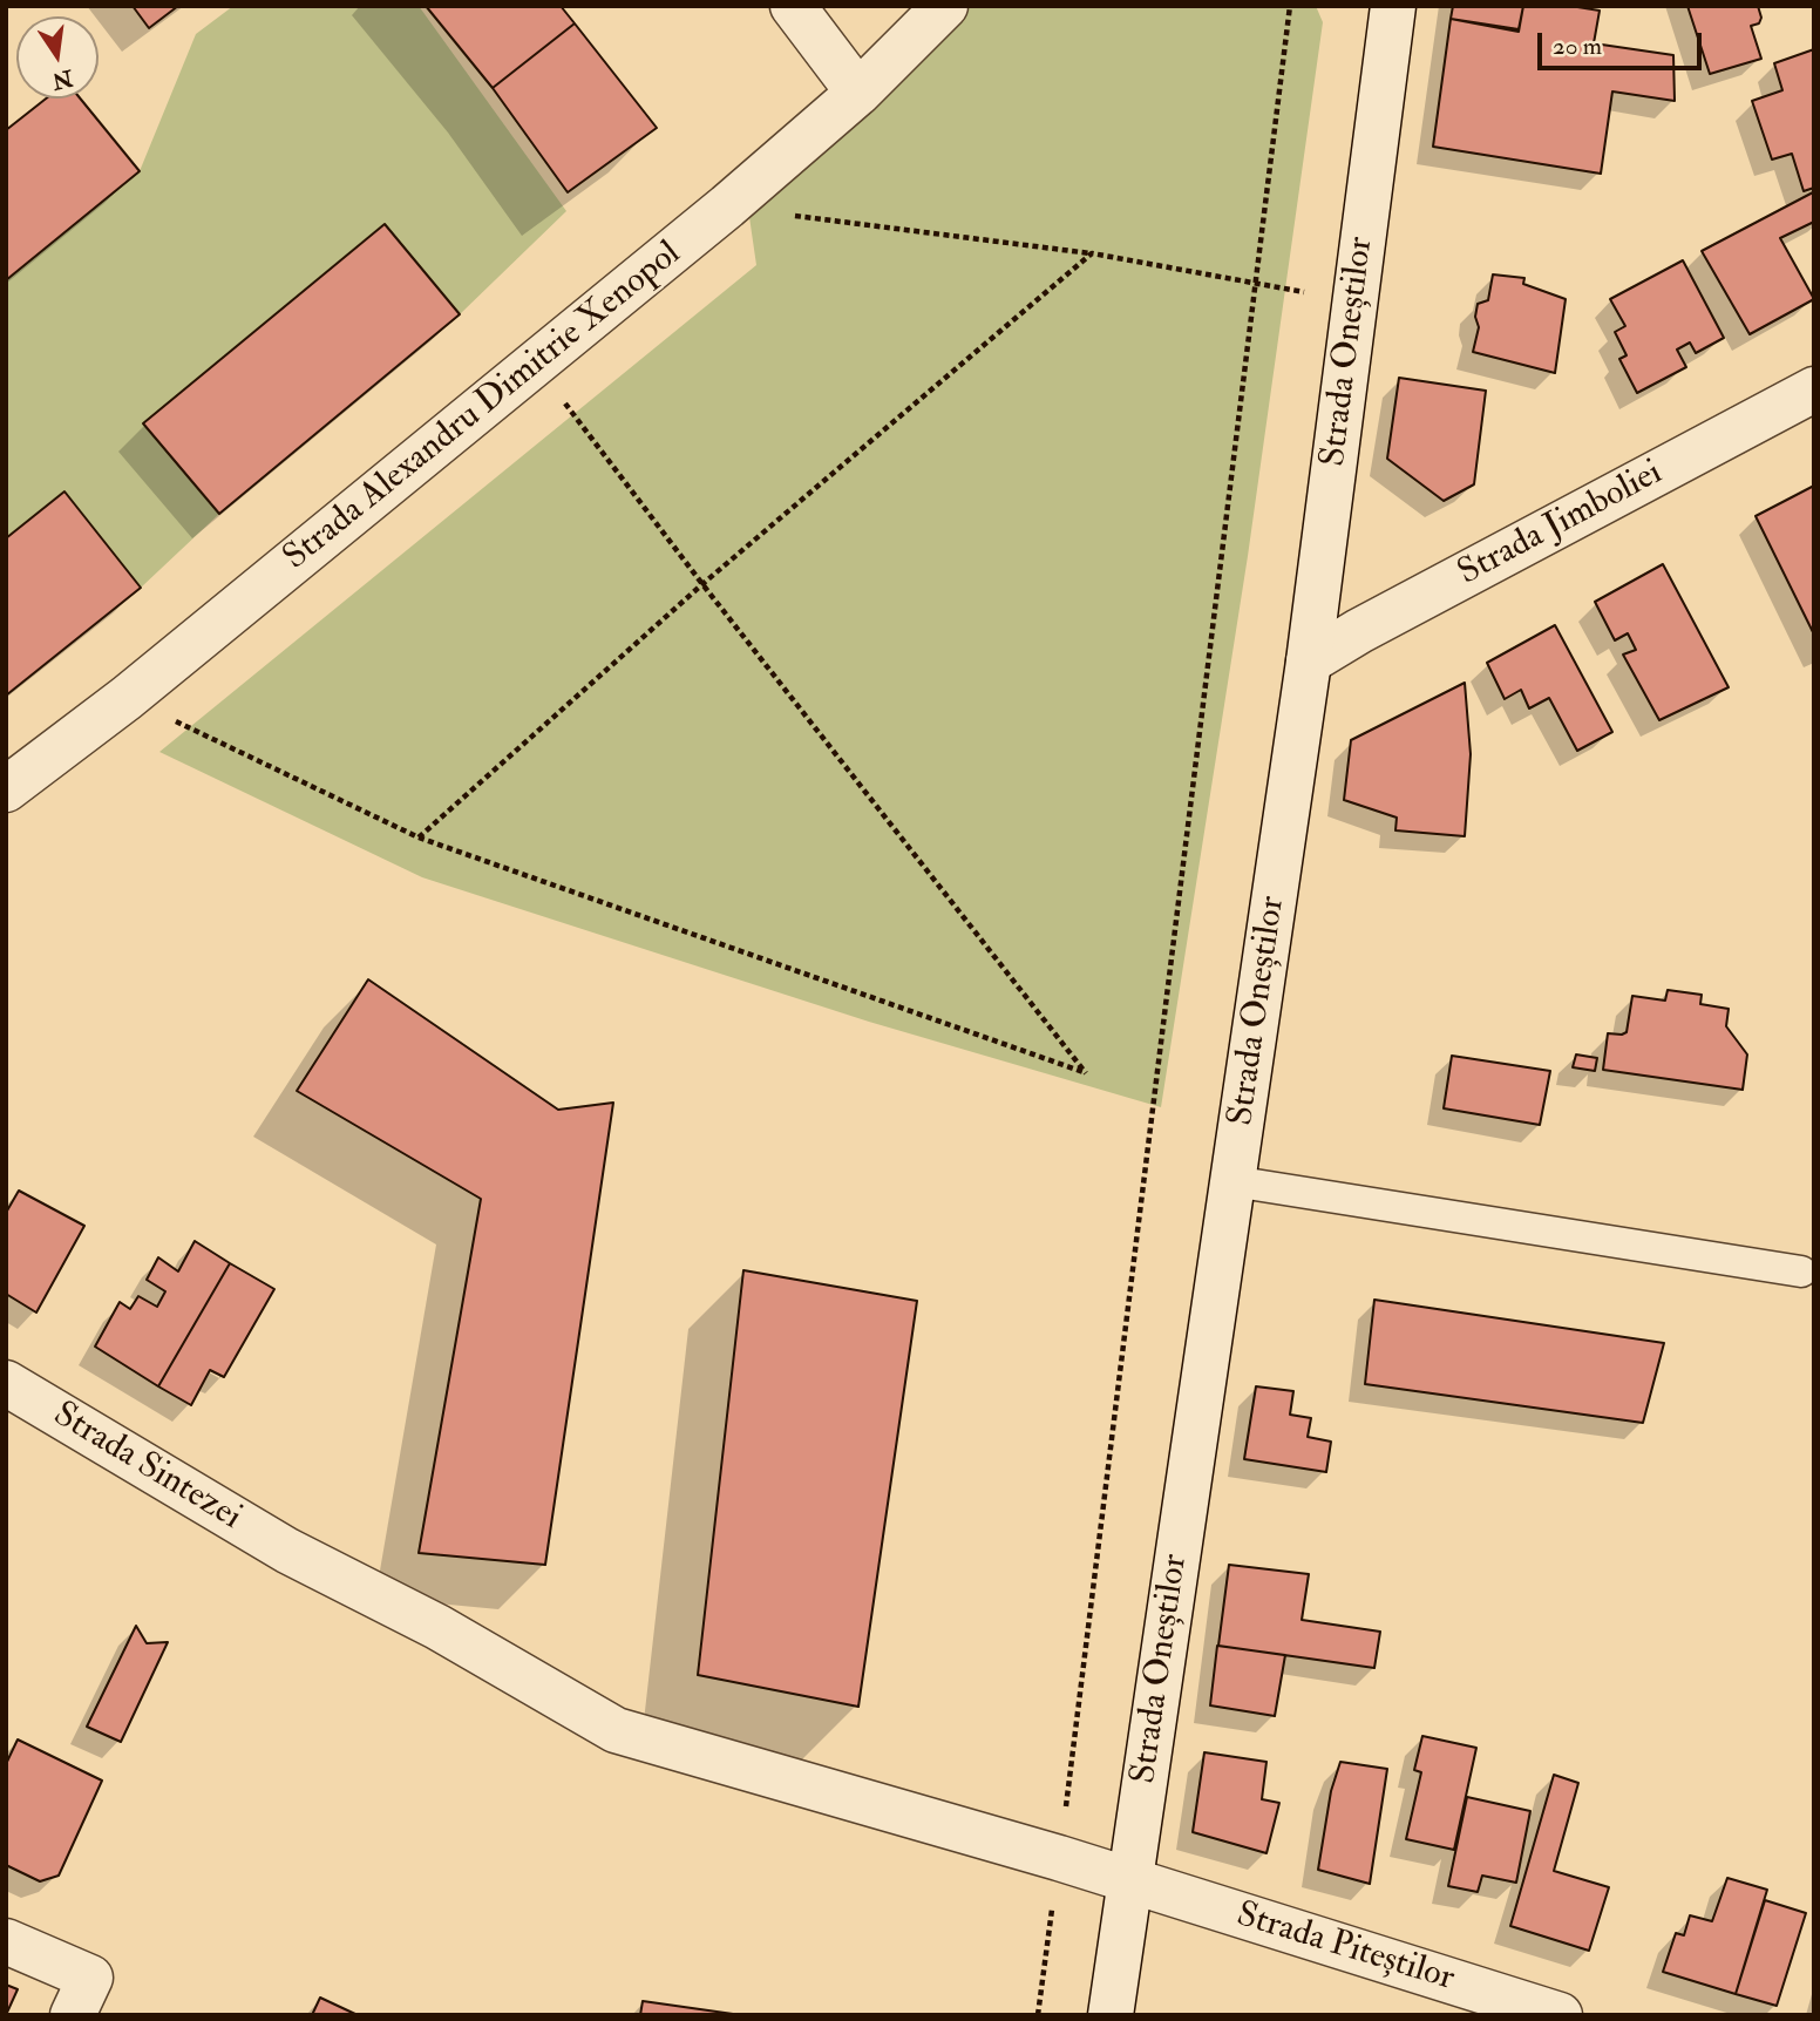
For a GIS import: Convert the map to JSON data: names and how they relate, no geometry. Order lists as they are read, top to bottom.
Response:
{
  "streets": {
    "street": [
      "Strada Oneștilor",
      "Strada Alexandru Dimitrie Xenopol",
      "Strada Jimboliei",
      "Strada Sintezei",
      "Strada Piteștilor"
    ]
  },
  "crossings": [
    ["Strada Oneștilor", "Strada Jimboliei"],
    ["Strada Oneștilor", "Strada Piteștilor"],
    ["Strada Sintezei", "Strada Piteștilor"]
  ],
  "scale_bar": "20 m",
  "north": "bottom"
}
